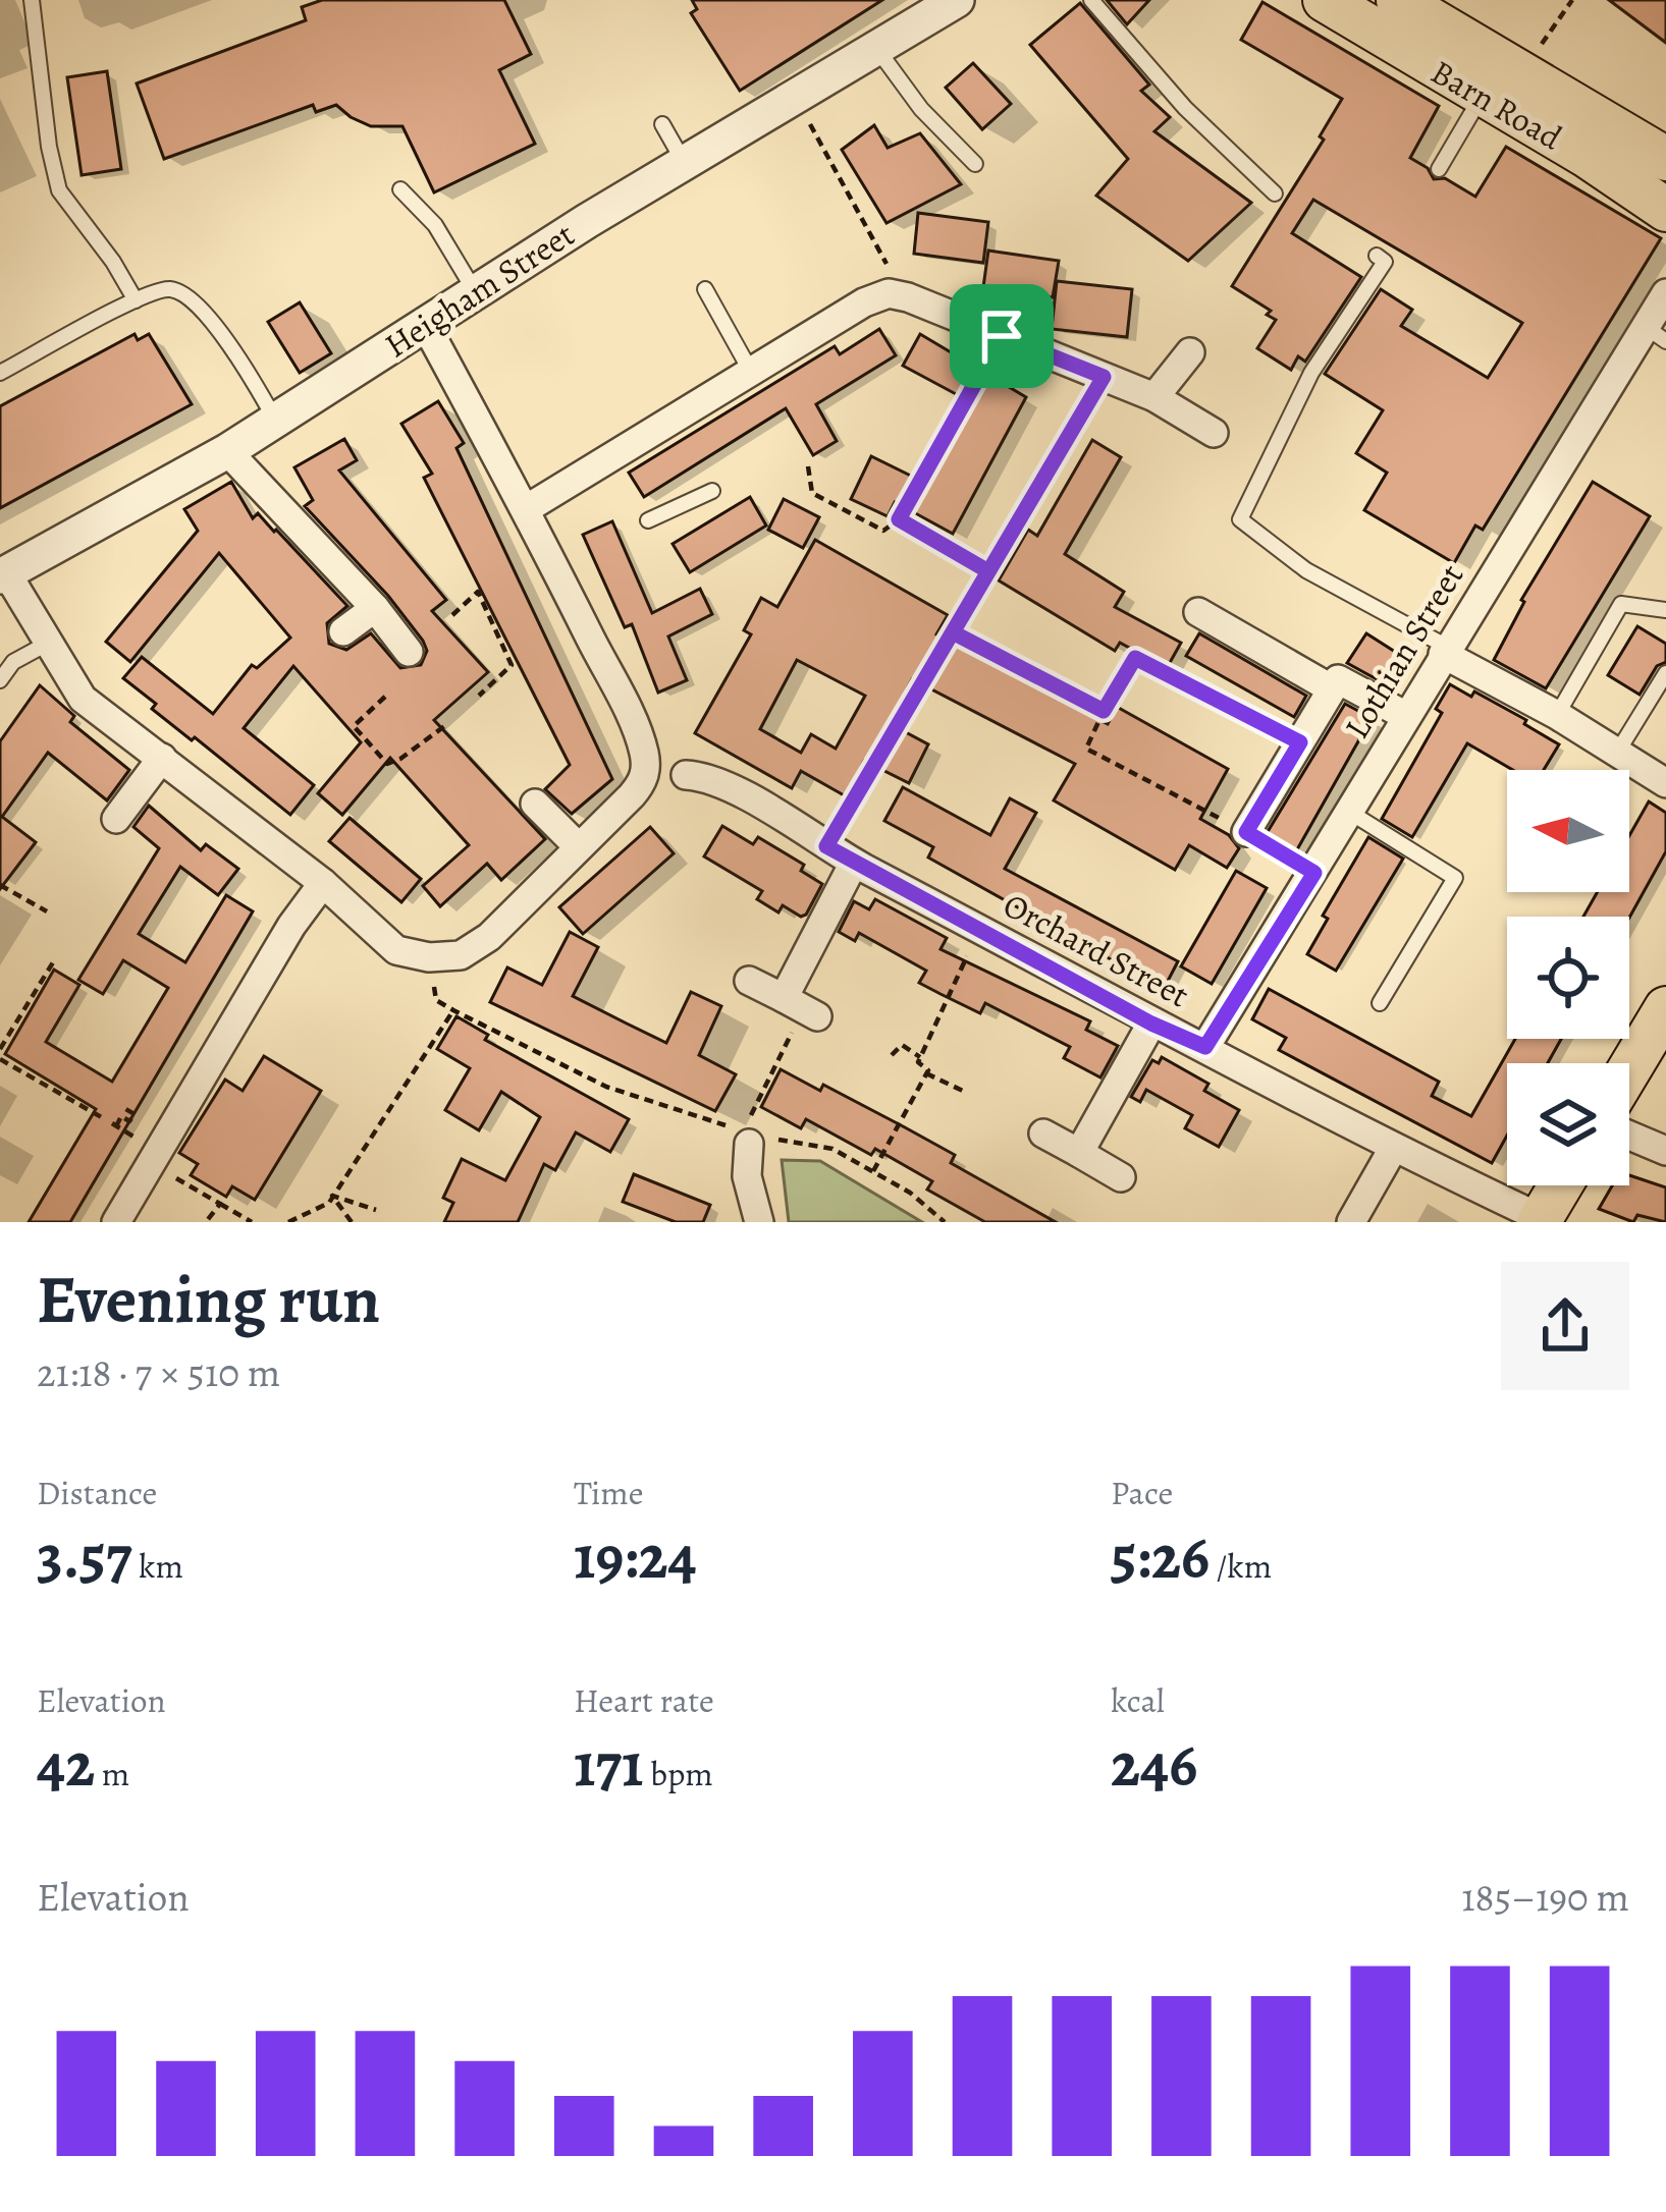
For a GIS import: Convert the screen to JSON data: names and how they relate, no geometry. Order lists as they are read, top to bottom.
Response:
{
  "streets": {
    "main road": ["Barn Road"],
    "street": ["Heigham Street", "Lothian Street", "Orchard Street"]
  },
  "crossings": [
    ["Lothian Street", "Orchard Street"]
  ],
  "north": "left",
  "page": {
    "heading": ["Evening run", "21:18 · 7 × 510 m"],
    "stats": [
      ["Distance", "3.57 km"],
      ["Time", "19:24"],
      ["Pace", "5:26 /km"],
      ["Elevation", "42 m"],
      ["Heart rate", "171 bpm"],
      ["kcal", "246"]
    ],
    "chart": ["Elevation", "185–190 m"]
  }
}
